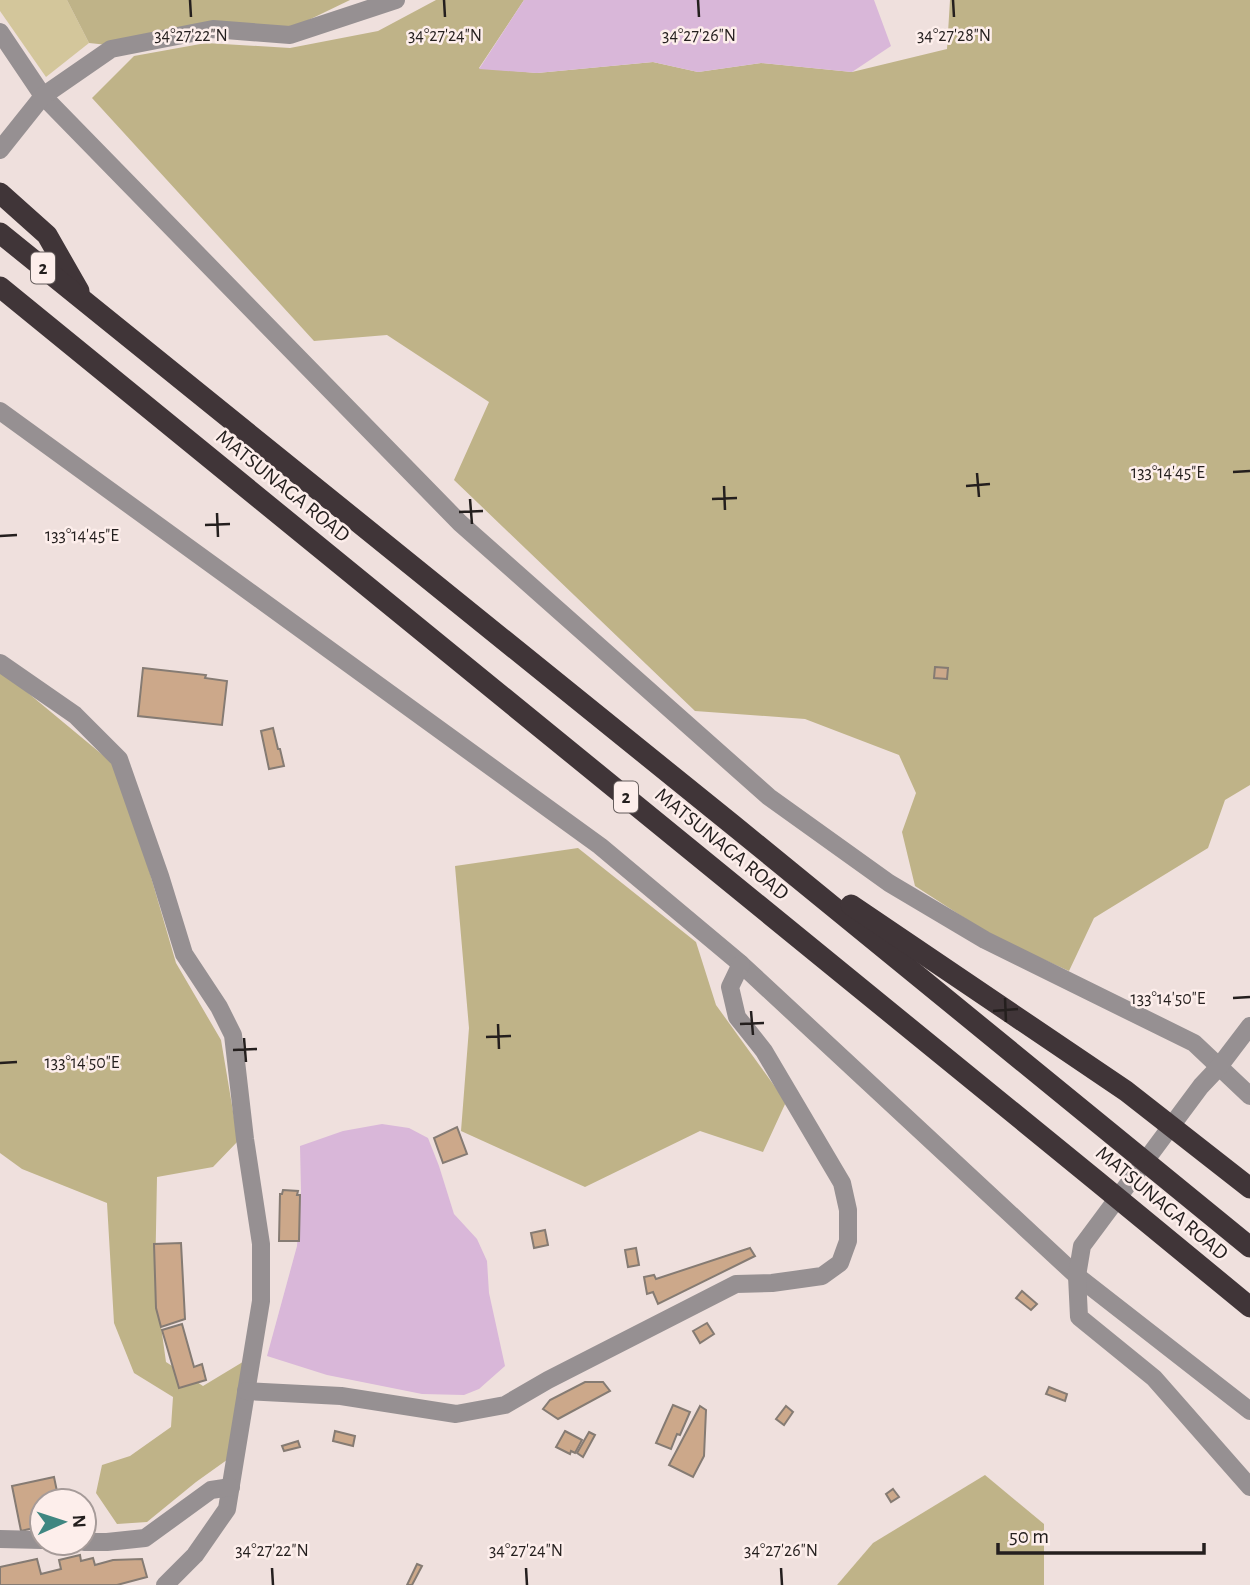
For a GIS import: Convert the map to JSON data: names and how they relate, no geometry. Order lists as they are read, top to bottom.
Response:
{
  "streets": {
    "highway": ["2", "MATSUNAGA ROAD"]
  },
  "scale_bar": "50 m",
  "north": "right",
  "coordinates": [
    "34°27'22\"N",
    "34°27'24\"N",
    "34°27'26\"N",
    "34°27'28\"N",
    "133°14'45\"E",
    "133°14'50\"E"
  ]
}
